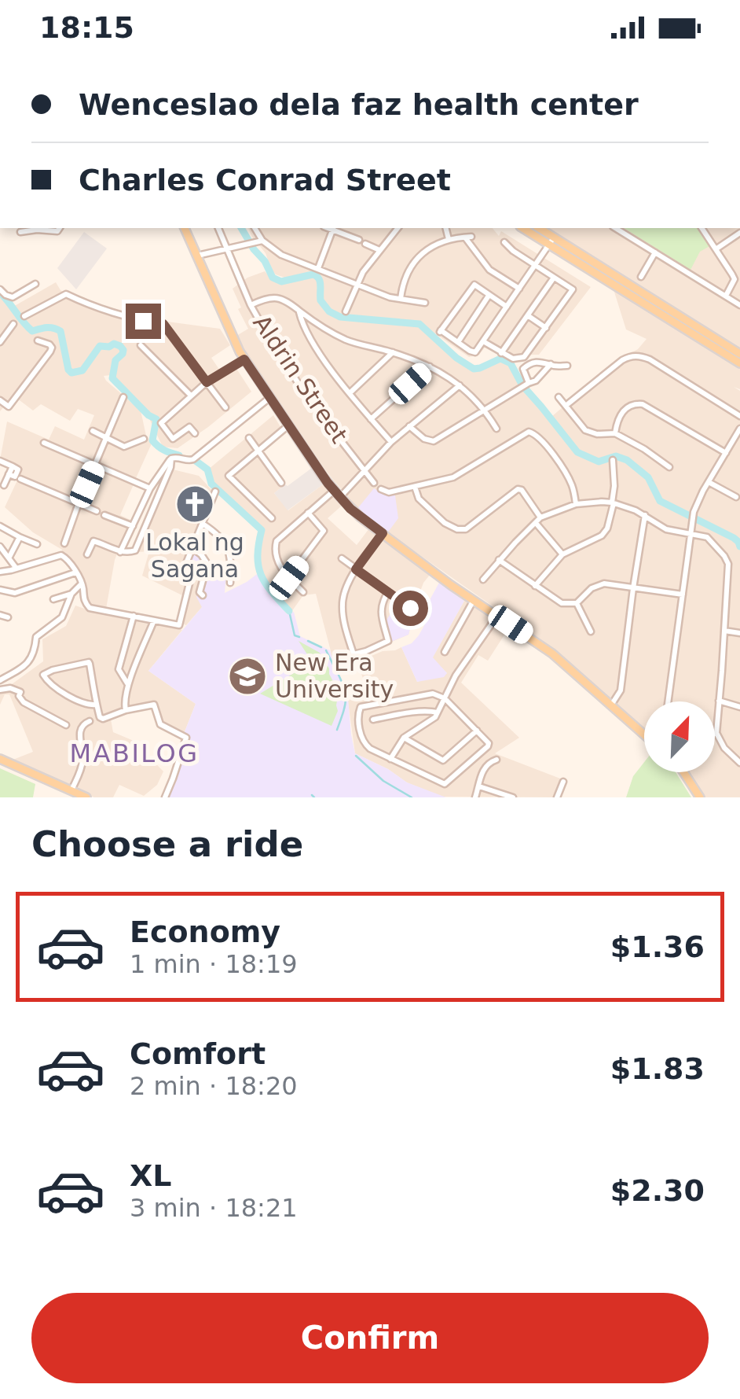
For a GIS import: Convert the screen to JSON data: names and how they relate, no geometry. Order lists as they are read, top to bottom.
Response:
{
  "streets": {
    "street": ["Aldrin Street"]
  },
  "districts": ["MABILOG"],
  "places": {
    "church": ["Lokal ng Sagana"],
    "school or university": ["New Era University"]
  },
  "north": "top right",
  "page": {
    "status": "18:15",
    "banner": ["Wenceslao dela faz health center", "Charles Conrad Street"],
    "heading": "Choose a ride",
    "list": [
      {
        "name": "Economy",
        "note": "1 min · 18:19",
        "value": "$1.36"
      },
      {
        "name": "Comfort",
        "note": "2 min · 18:20",
        "value": "$1.83"
      },
      {
        "name": "XL",
        "note": "3 min · 18:21",
        "value": "$2.30"
      }
    ],
    "buttons": "Confirm"
  }
}
